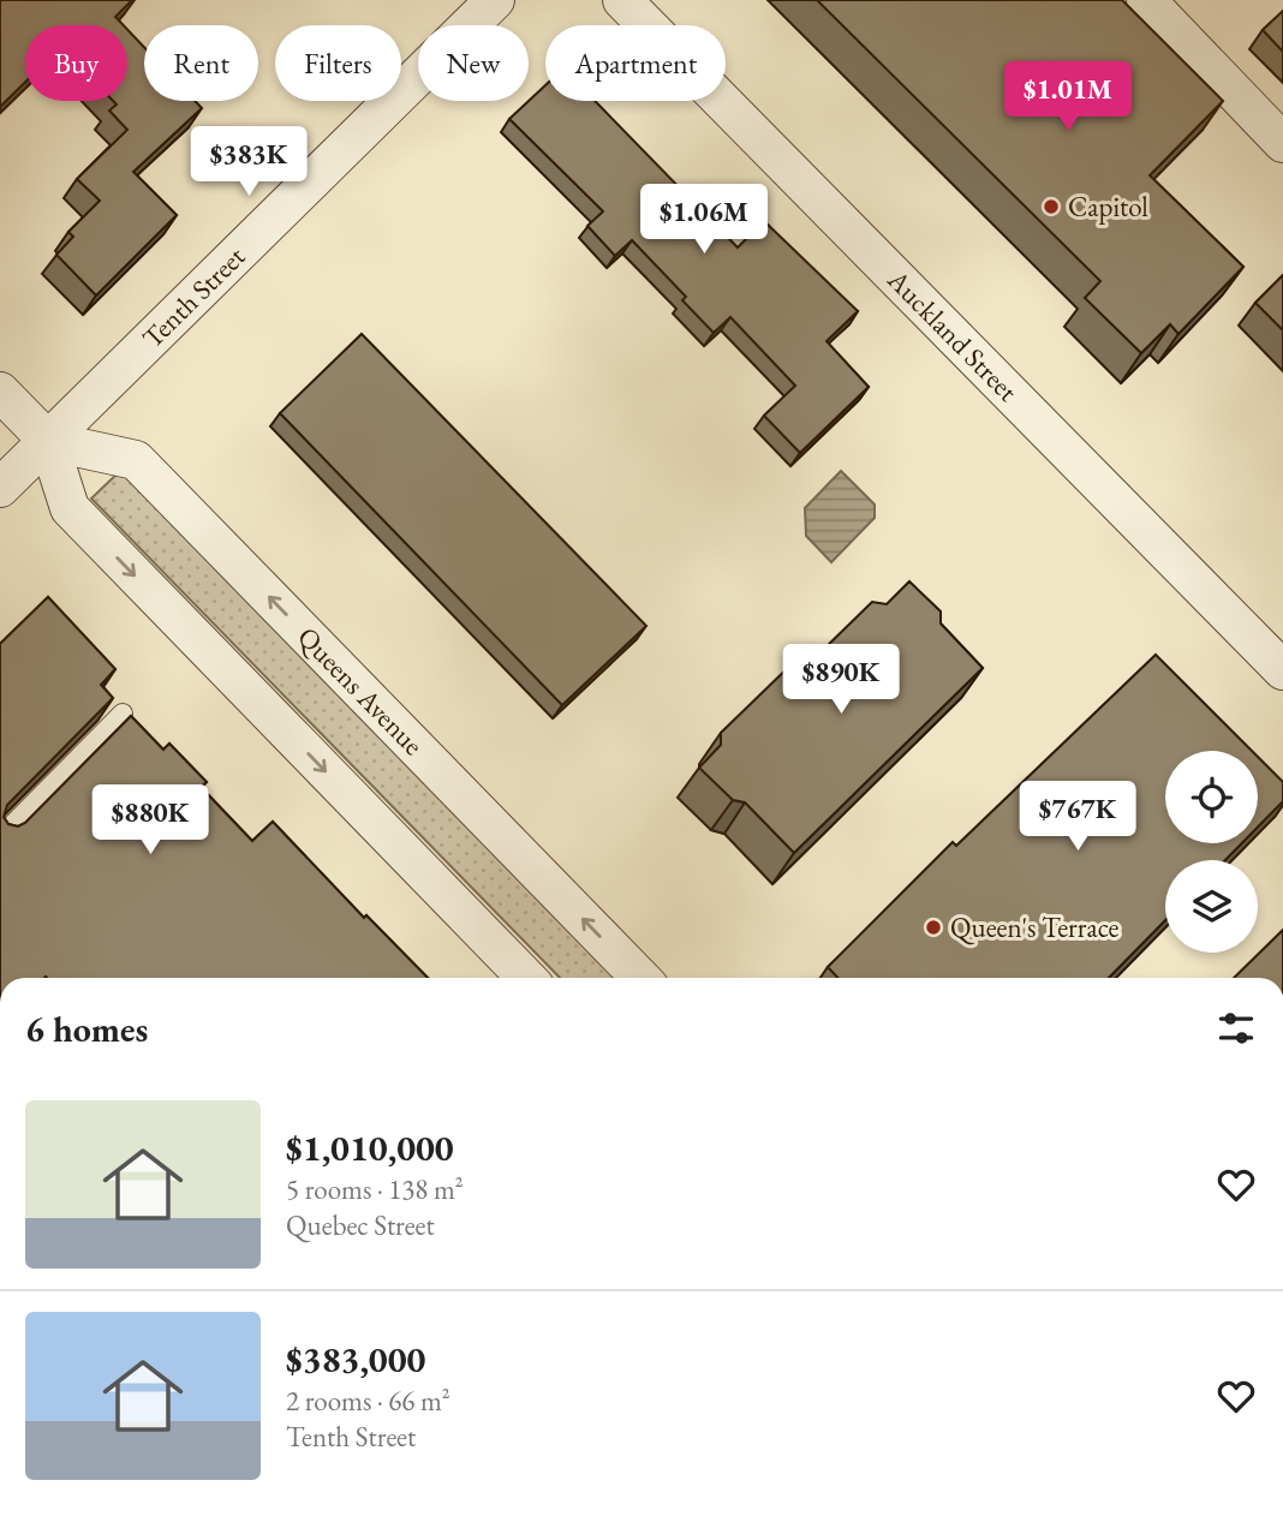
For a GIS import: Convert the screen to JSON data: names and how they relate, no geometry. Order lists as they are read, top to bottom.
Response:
{
  "streets": {
    "street": ["Tenth Street", "Auckland Street", "Queens Avenue"]
  },
  "crossings": [
    ["Tenth Street", "Queens Avenue"]
  ],
  "places": ["Capitol", "Queen's Terrace"],
  "page": {
    "chip": [
      "Buy",
      "Rent",
      "Filters",
      "New",
      "Apartment"
    ],
    "price": [
      "$1.01M",
      "$383K",
      "$1.06M",
      "$890K",
      "$767K",
      "$880K"
    ],
    "heading": "6 homes",
    "list": [
      {
        "name": "$1,010,000",
        "note": "5 rooms · 138 m² · Quebec Street"
      },
      {
        "name": "$383,000",
        "note": "2 rooms · 66 m² · Tenth Street"
      }
    ]
  }
}
